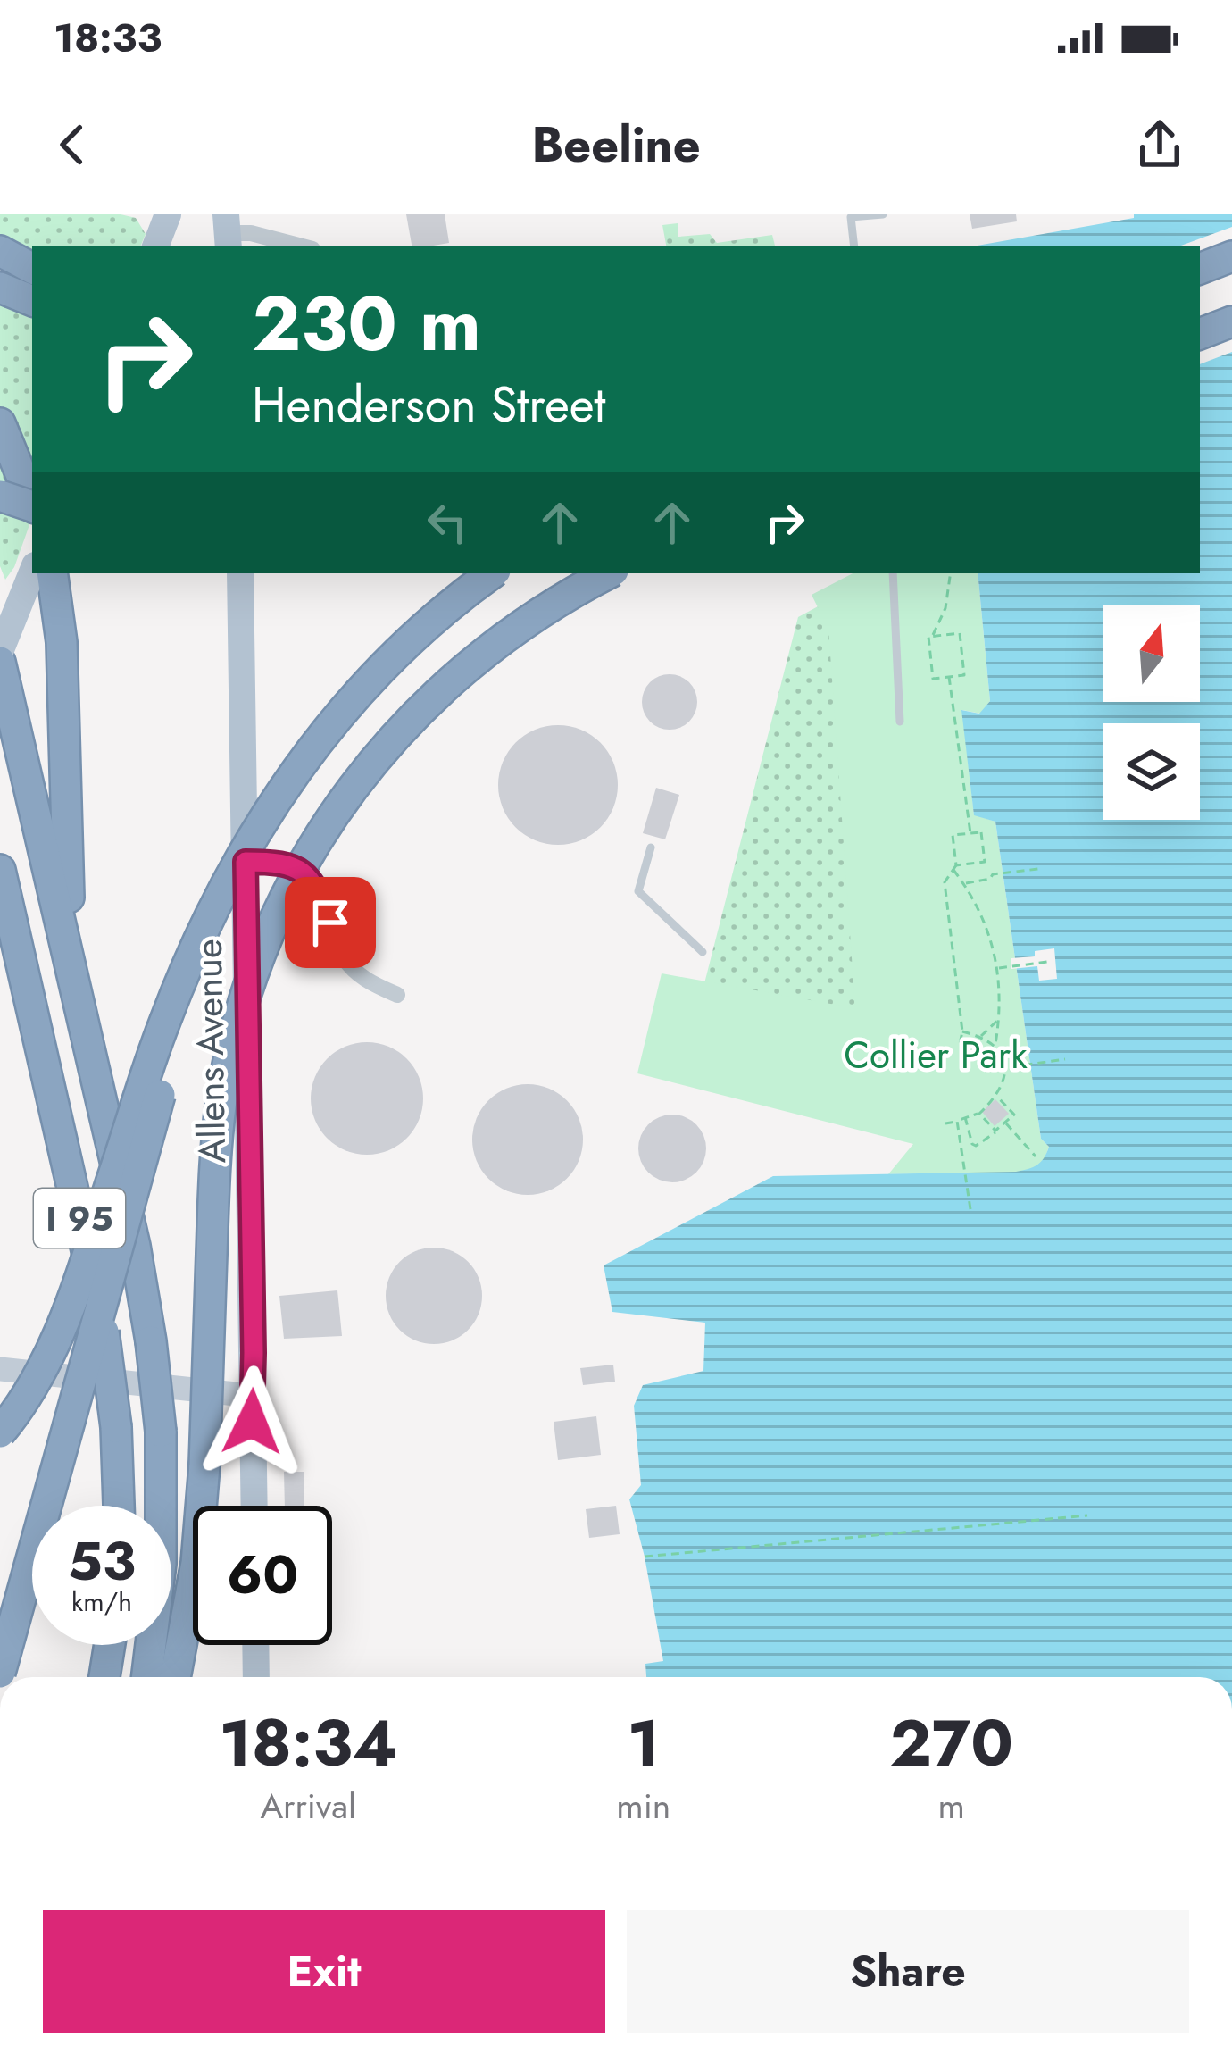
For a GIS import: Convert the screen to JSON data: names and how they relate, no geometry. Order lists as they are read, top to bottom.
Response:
{
  "streets": {
    "highway": ["I 95"],
    "main road": ["Allens Avenue"]
  },
  "parks": ["Collier Park"],
  "north": "top",
  "page": {
    "status": "18:33",
    "header": "Beeline",
    "turn": ["230 m", "Henderson Street"],
    "speed": "53 km/h",
    "limit": "60",
    "eta": [
      "18:34",
      "Arrival",
      "1",
      "min",
      "270",
      "m"
    ],
    "buttons": ["Exit", "Share"]
  }
}
